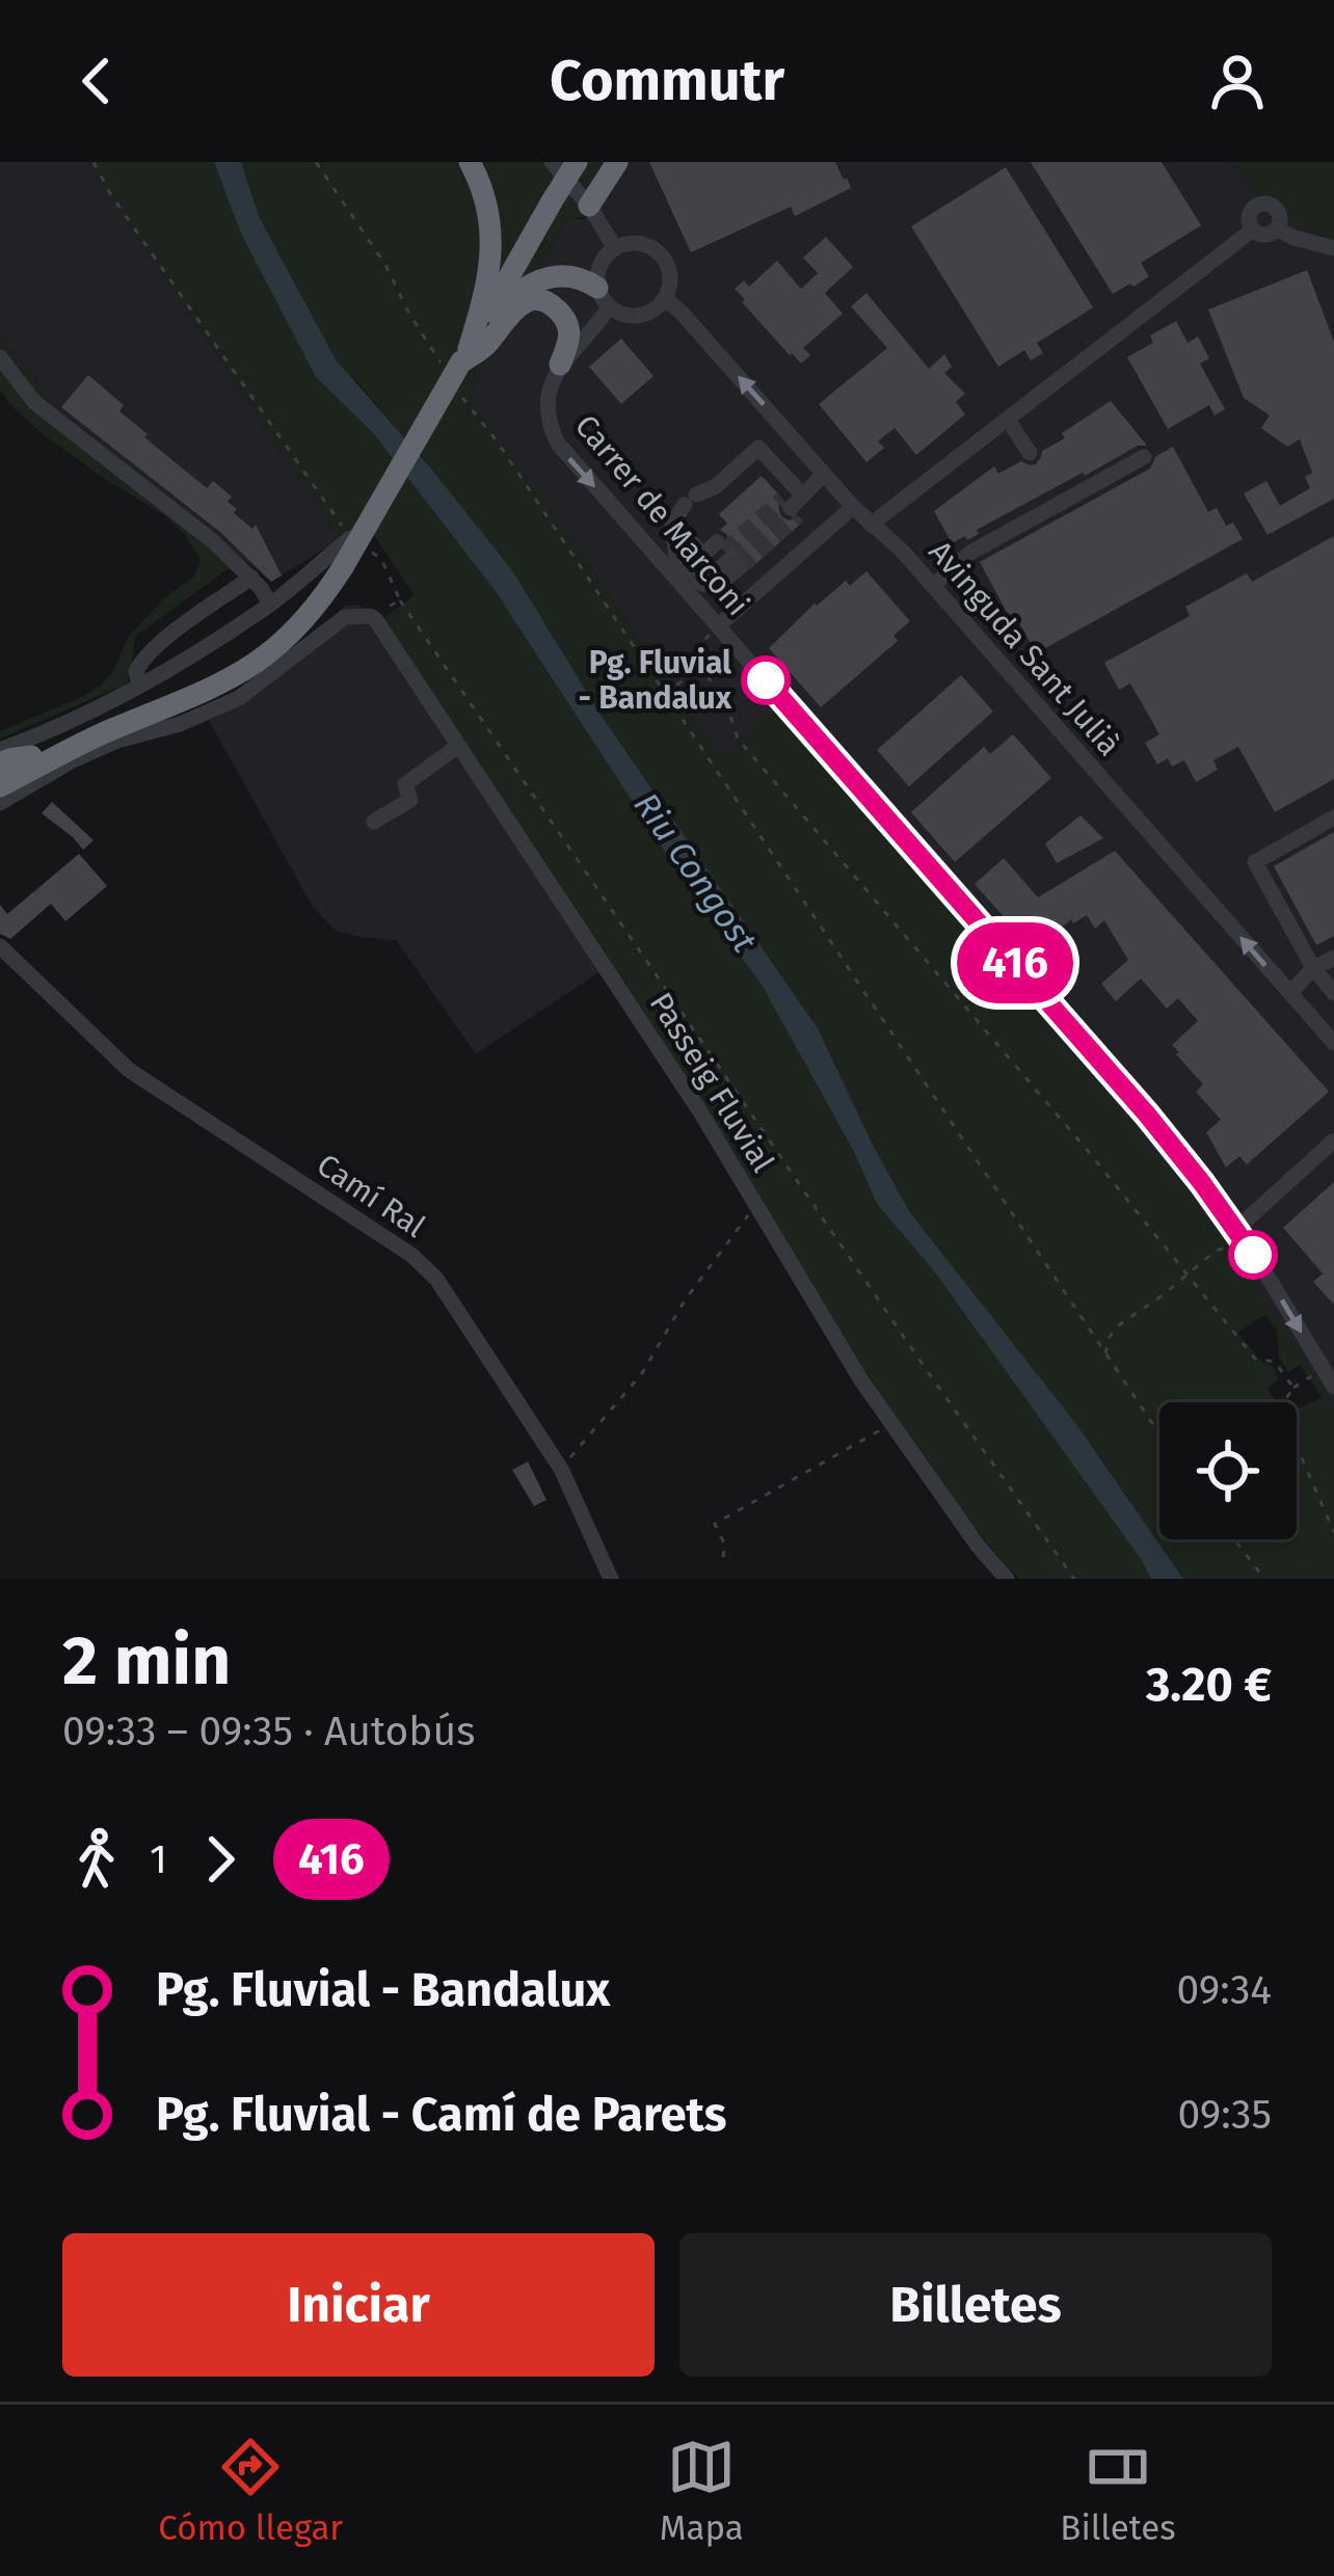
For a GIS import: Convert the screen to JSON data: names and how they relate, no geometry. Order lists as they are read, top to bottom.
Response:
{
  "streets": {
    "street": [
      "Carrer de Marconi",
      "Avinguda Sant Julià",
      "Passeig Fluvial",
      "Camí Ral"
    ]
  },
  "one_way": ["Carrer de Marconi", "Avinguda Sant Julià"],
  "water": ["Riu Congost"],
  "places": ["Pg. Fluvial - Bandalux"],
  "lines": ["bus line 416"],
  "page": {
    "header": "Commutr",
    "on_map": "416",
    "heading": ["2 min", "09:33 – 09:35 · Autobús", "3.20 €"],
    "legs": ["1", "416"],
    "list": [
      {
        "name": "Pg. Fluvial - Bandalux",
        "value": "09:34"
      },
      {
        "name": "Pg. Fluvial - Camí de Parets",
        "value": "09:35"
      }
    ],
    "buttons": ["Iniciar", "Billetes"],
    "tabs": ["Cómo llegar", "Mapa", "Billetes"]
  }
}
